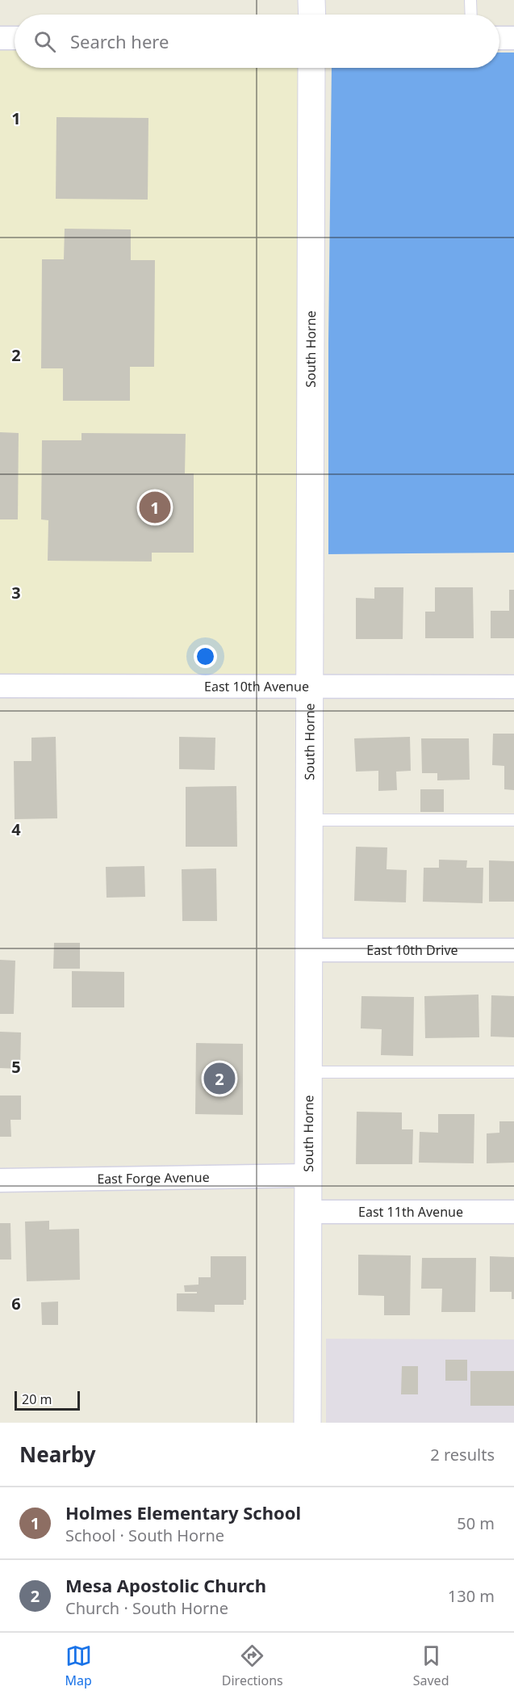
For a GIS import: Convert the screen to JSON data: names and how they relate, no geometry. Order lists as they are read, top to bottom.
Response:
{
  "streets": {
    "street": [
      "South Horne",
      "East 10th Avenue",
      "East 10th Drive",
      "East Forge Avenue",
      "East 11th Avenue"
    ]
  },
  "crossings": [
    ["South Horne", "East 10th Avenue"],
    ["South Horne", "East 10th Drive"],
    ["South Horne", "East Forge Avenue"],
    ["South Horne", "East 11th Avenue"]
  ],
  "scale_bar": "20 m",
  "page": {
    "search": "Search here",
    "pins": ["1", "2"],
    "scale": "20 m",
    "heading": ["Nearby", "2 results"],
    "list": [
      {
        "mark": "1",
        "name": "Holmes Elementary School",
        "note": "School · South Horne",
        "value": "50 m"
      },
      {
        "mark": "2",
        "name": "Mesa Apostolic Church",
        "note": "Church · South Horne",
        "value": "130 m"
      }
    ],
    "nav": ["Map", "Directions", "Saved"]
  },
  "grid": {
    "rows": [
      "1",
      "2",
      "3",
      "4",
      "5",
      "6"
    ]
  }
}
